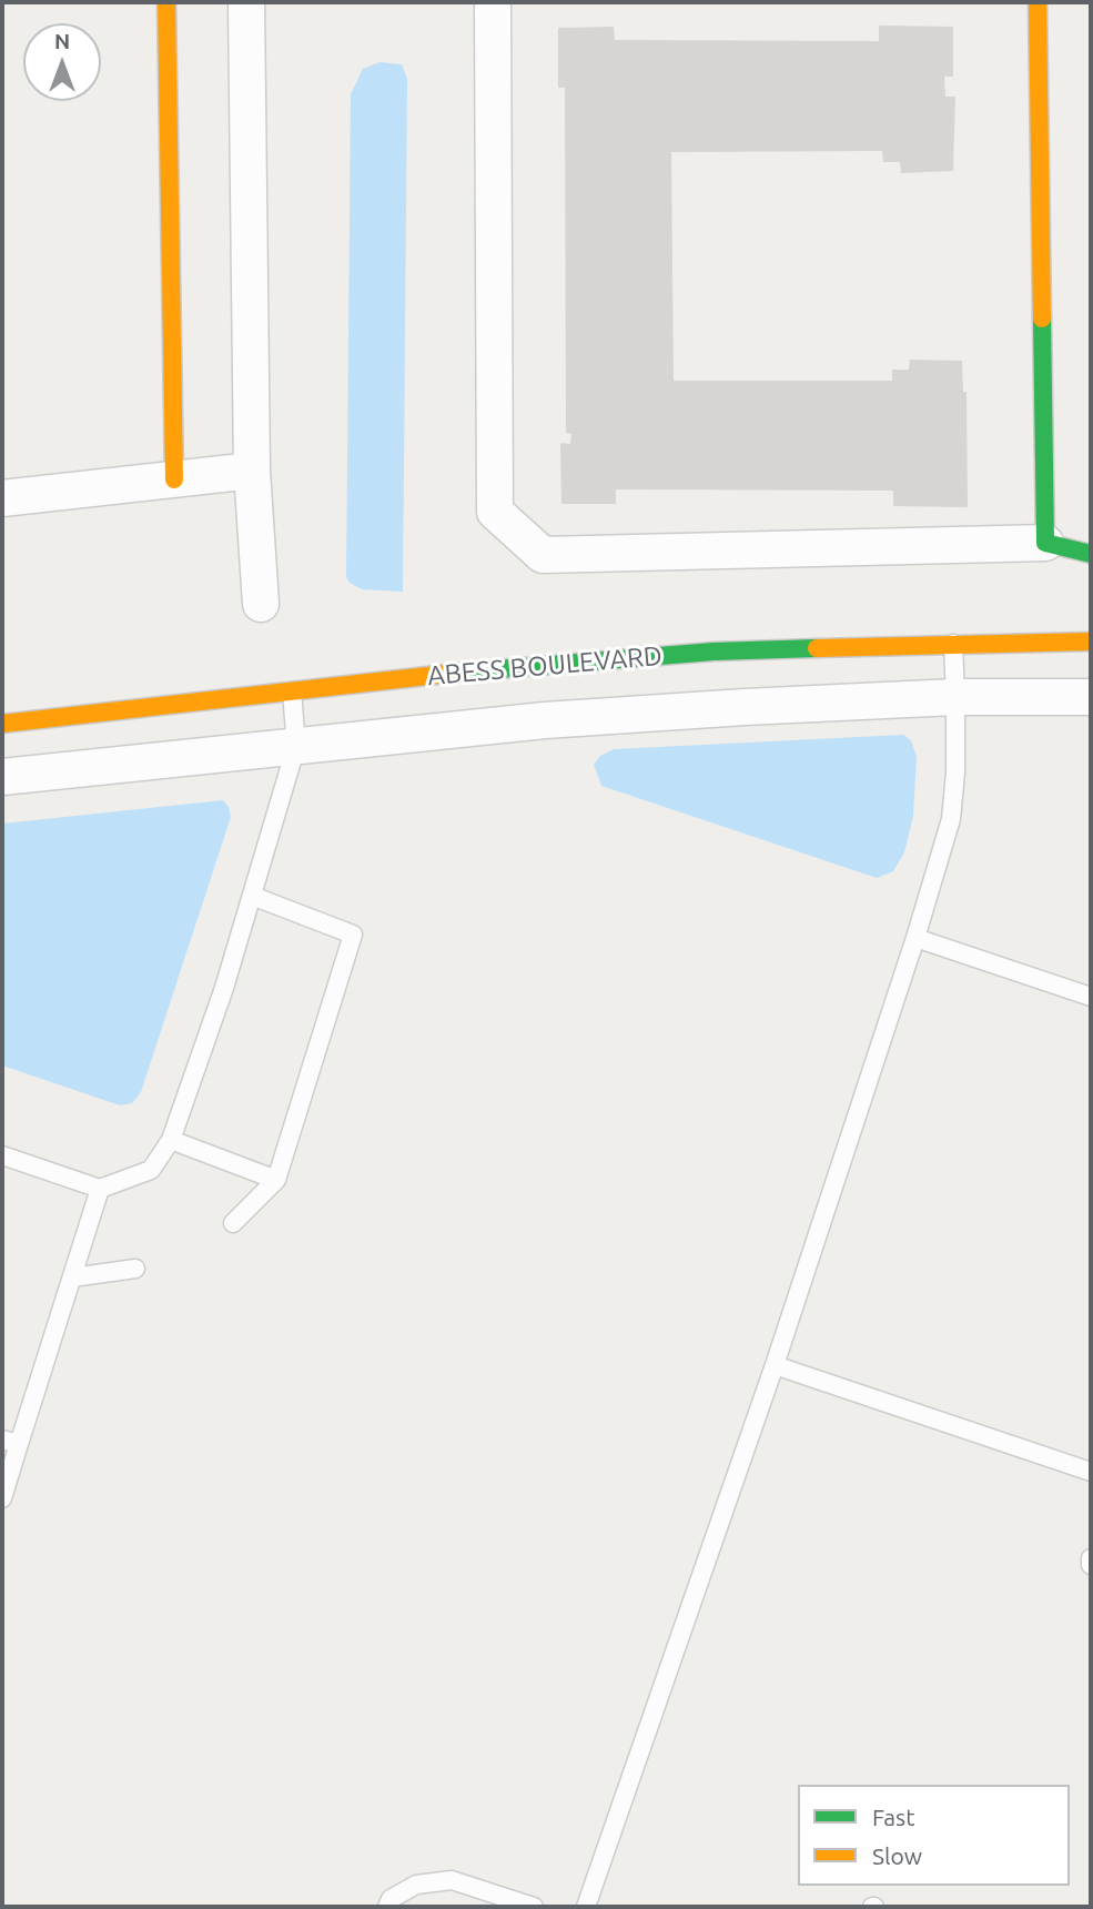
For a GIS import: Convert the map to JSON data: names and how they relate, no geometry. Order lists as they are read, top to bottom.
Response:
{
  "streets": {
    "street": ["ABESS BOULEVARD"]
  },
  "legend": ["Fast", "Slow"],
  "north": "top"
}
